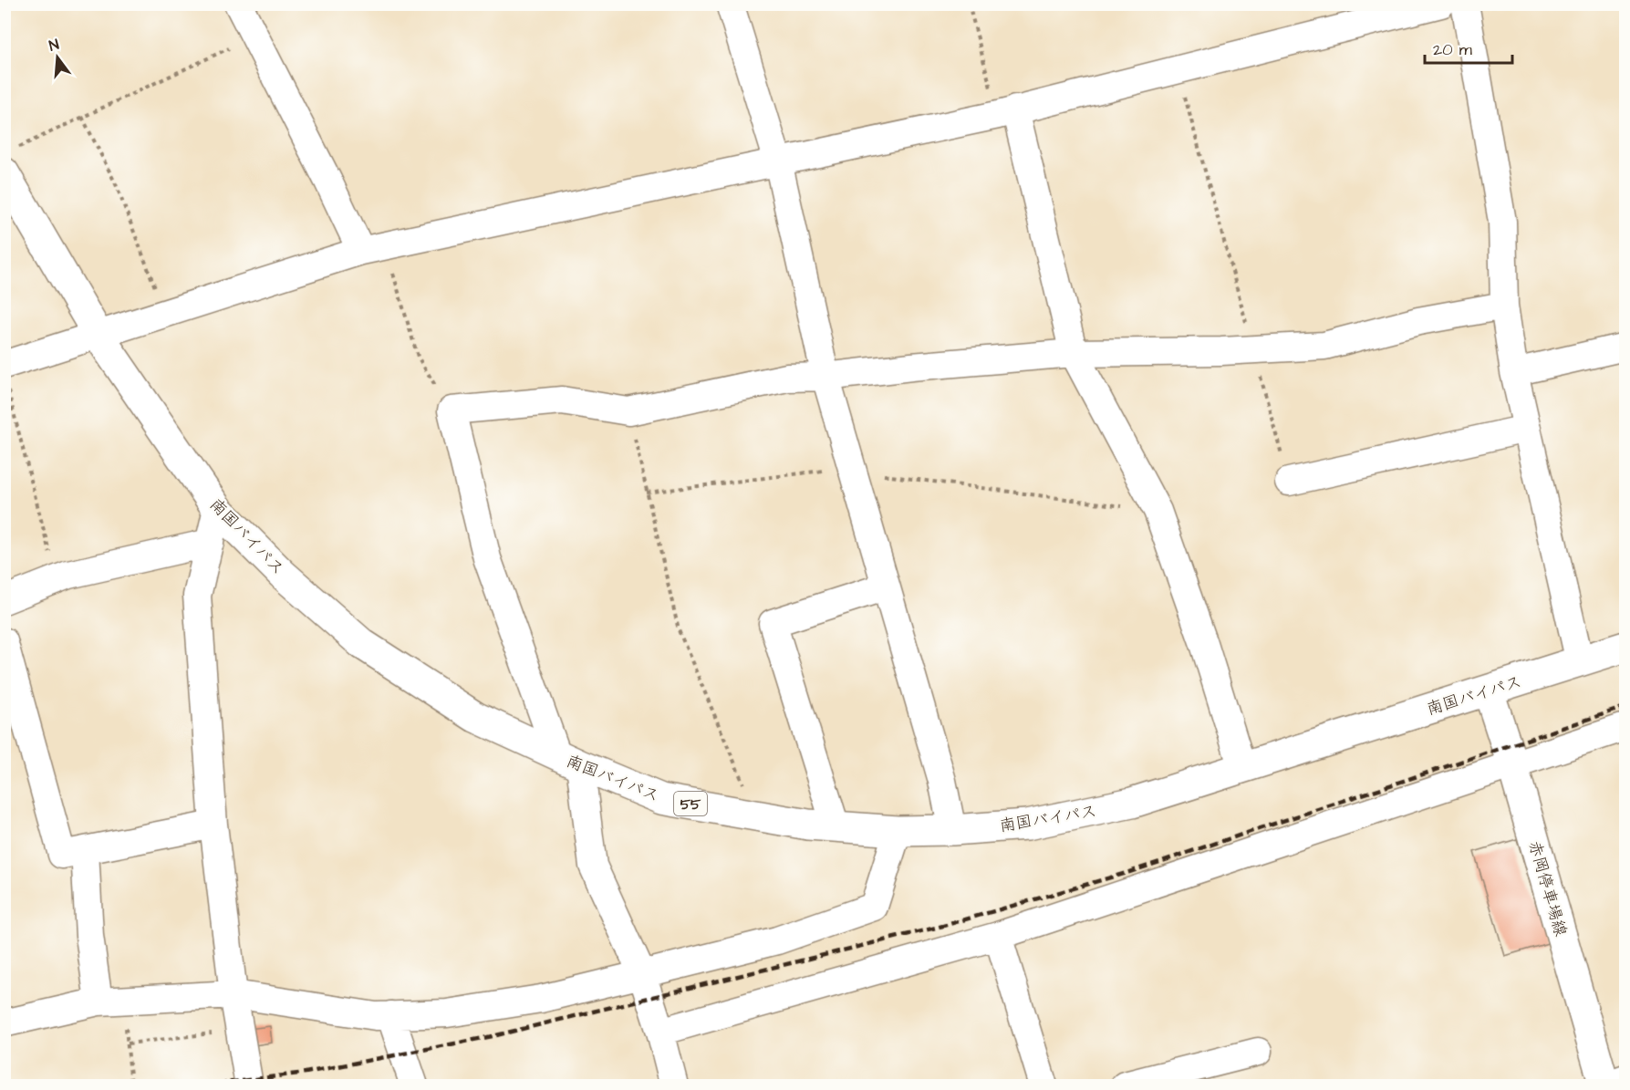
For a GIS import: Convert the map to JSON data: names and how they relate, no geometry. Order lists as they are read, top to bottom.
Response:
{
  "streets": {
    "main road": ["南国バイパス", "55", "赤岡停車場線"]
  },
  "crossings": [
    ["南国バイパス", "赤岡停車場線"]
  ],
  "scale_bar": "20 m",
  "north": "top"
}
